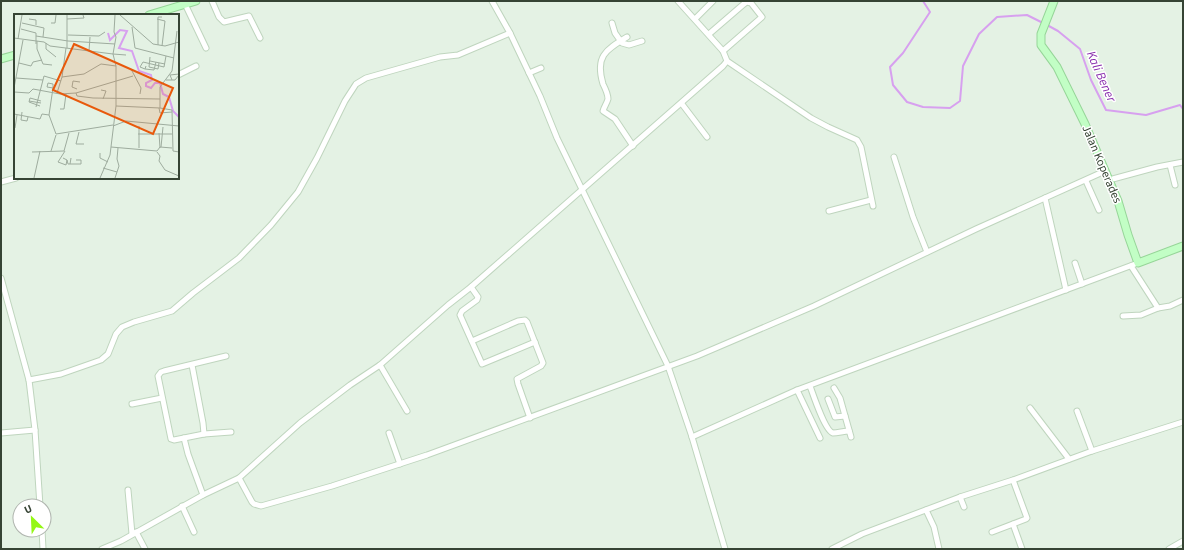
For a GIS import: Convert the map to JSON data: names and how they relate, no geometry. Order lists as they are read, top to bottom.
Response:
{
  "streets": {
    "street": ["Jalan Koperades"]
  },
  "water": ["Kali Bener"],
  "north": "top left"
}
